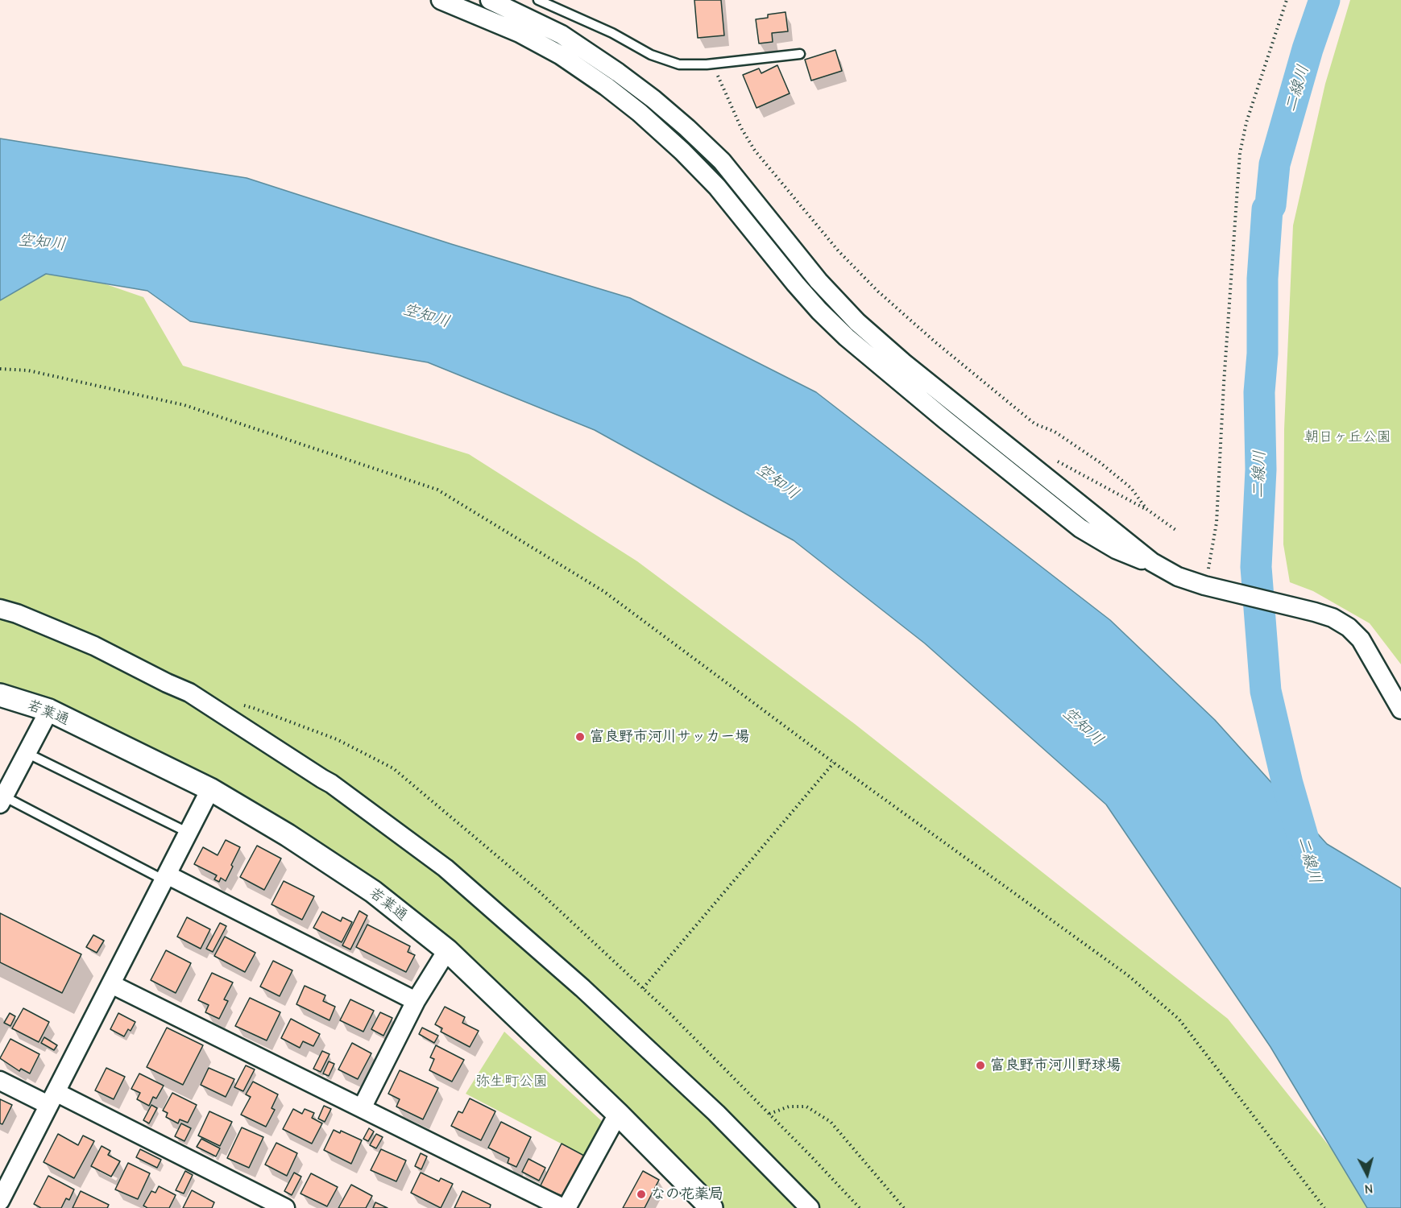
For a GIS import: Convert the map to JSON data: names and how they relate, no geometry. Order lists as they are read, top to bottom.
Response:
{
  "streets": {
    "street": ["若葉通"]
  },
  "water": ["二線川", "空知川"],
  "parks": ["朝日ヶ丘公園", "弥生町公園"],
  "places": ["富良野市河川サッカー場", "富良野市河川野球場", "なの花薬局"],
  "north": "bottom"
}
